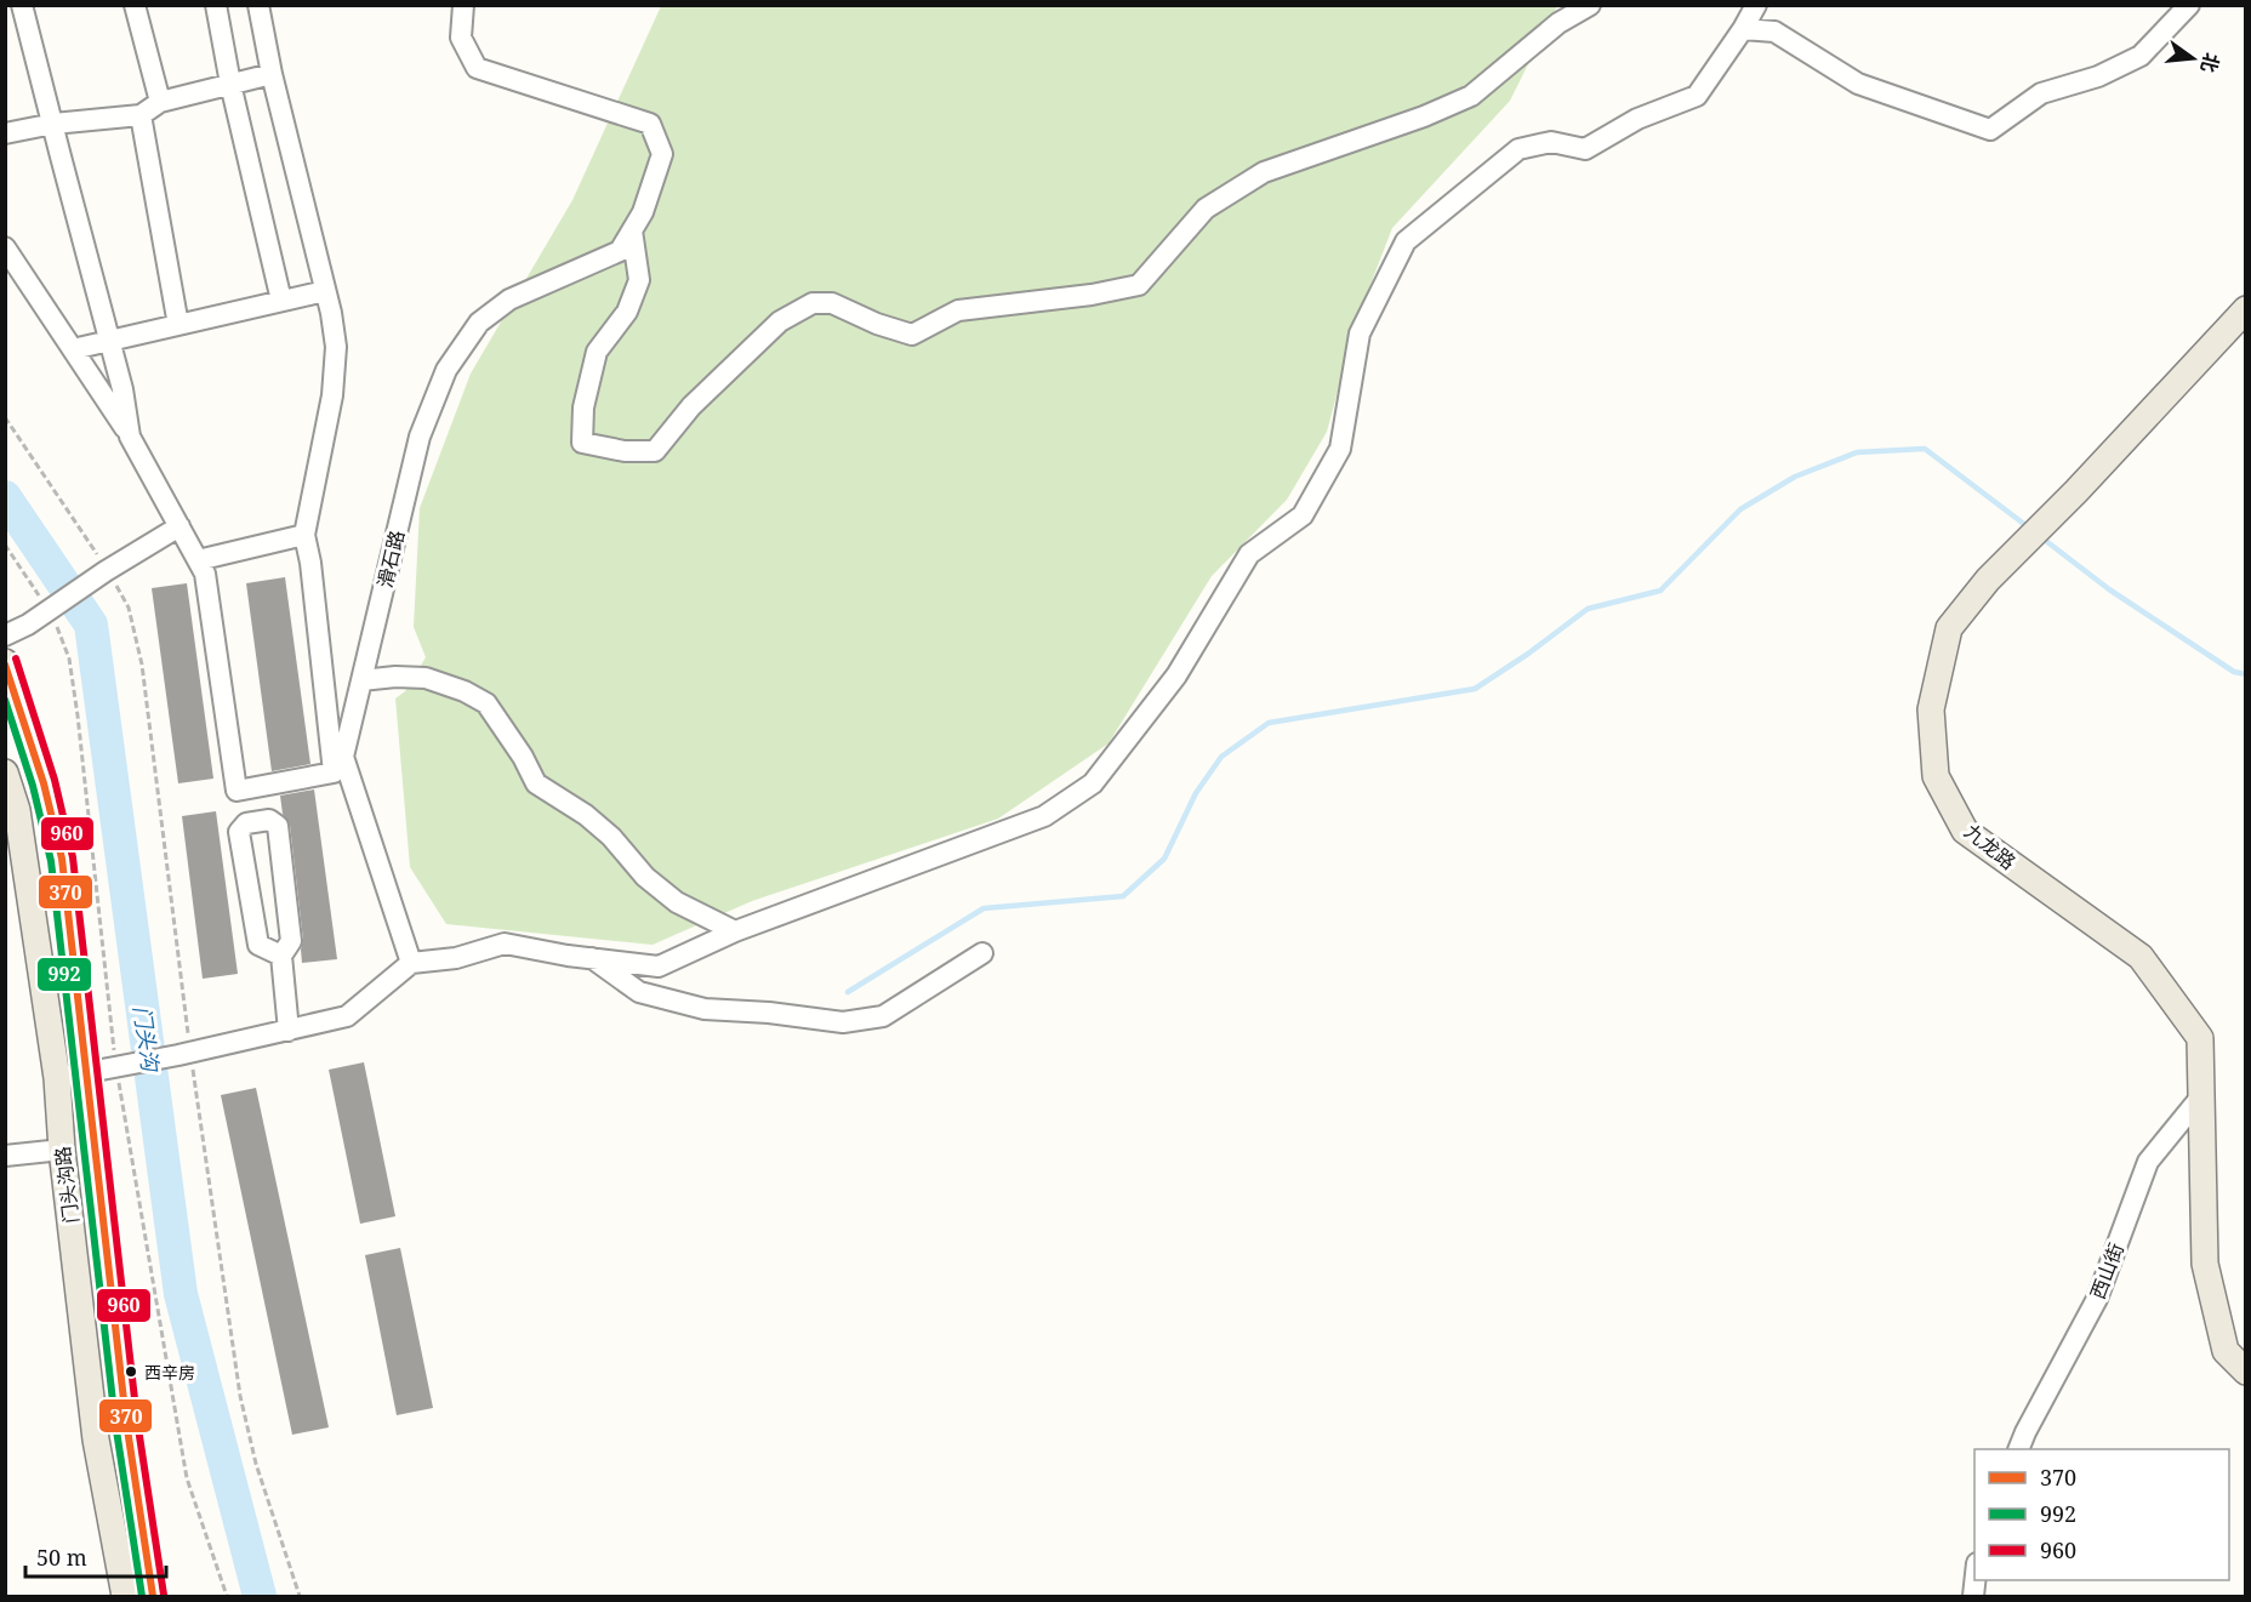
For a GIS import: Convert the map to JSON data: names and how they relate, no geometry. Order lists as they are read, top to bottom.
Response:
{
  "streets": {
    "main road": ["九龙路", "门头沟路"],
    "street": ["滑石路", "西山街"]
  },
  "crossings": [
    ["九龙路", "西山街"]
  ],
  "water": ["门头沟"],
  "places": ["西辛房"],
  "lines": ["transit line 960", "transit line 370", "transit line 992"],
  "legend": ["370", "992", "960"],
  "scale_bar": "50 m",
  "north": "right"
}
